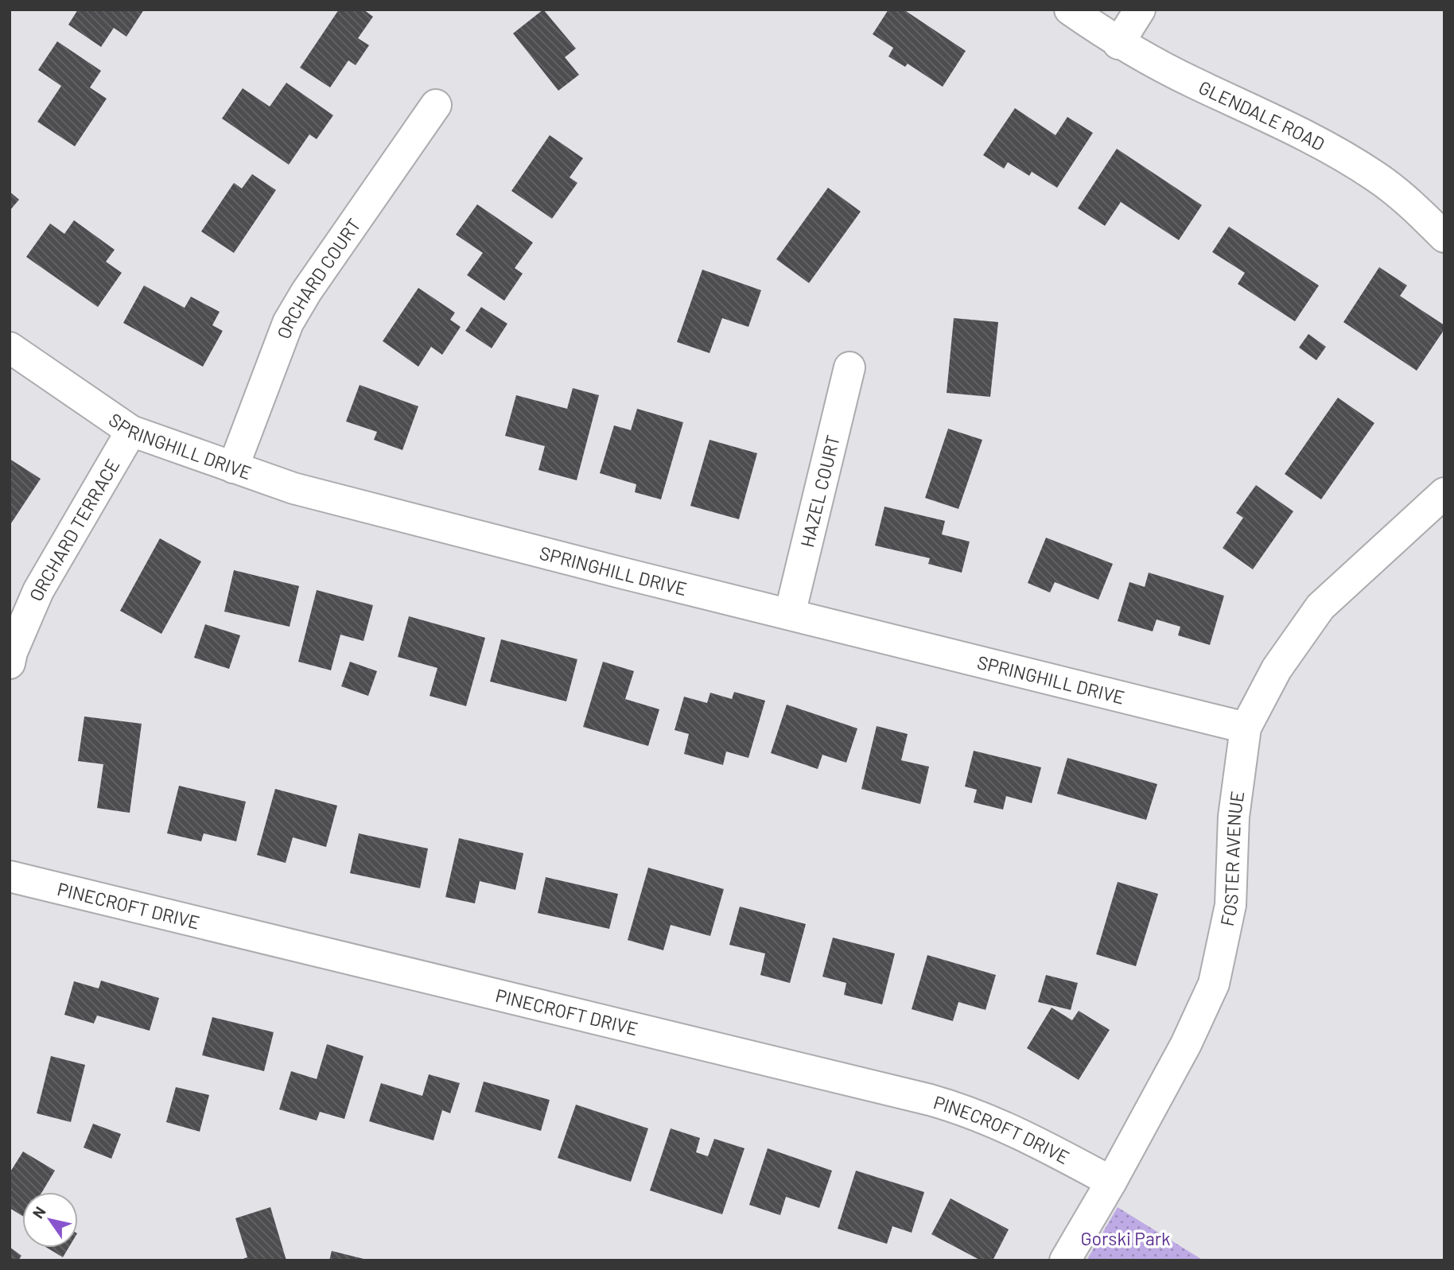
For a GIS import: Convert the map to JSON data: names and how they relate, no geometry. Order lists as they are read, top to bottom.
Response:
{
  "streets": {
    "street": [
      "GLENDALE ROAD",
      "ORCHARD COURT",
      "SPRINGHILL DRIVE",
      "HAZEL COURT",
      "ORCHARD TERRACE",
      "FOSTER AVENUE",
      "PINECROFT DRIVE"
    ]
  },
  "crossings": [
    ["ORCHARD COURT", "SPRINGHILL DRIVE"],
    ["SPRINGHILL DRIVE", "HAZEL COURT"],
    ["SPRINGHILL DRIVE", "ORCHARD TERRACE"],
    ["SPRINGHILL DRIVE", "FOSTER AVENUE"],
    ["FOSTER AVENUE", "PINECROFT DRIVE"]
  ],
  "parks": ["Gorski Park"],
  "north": "top left"
}
